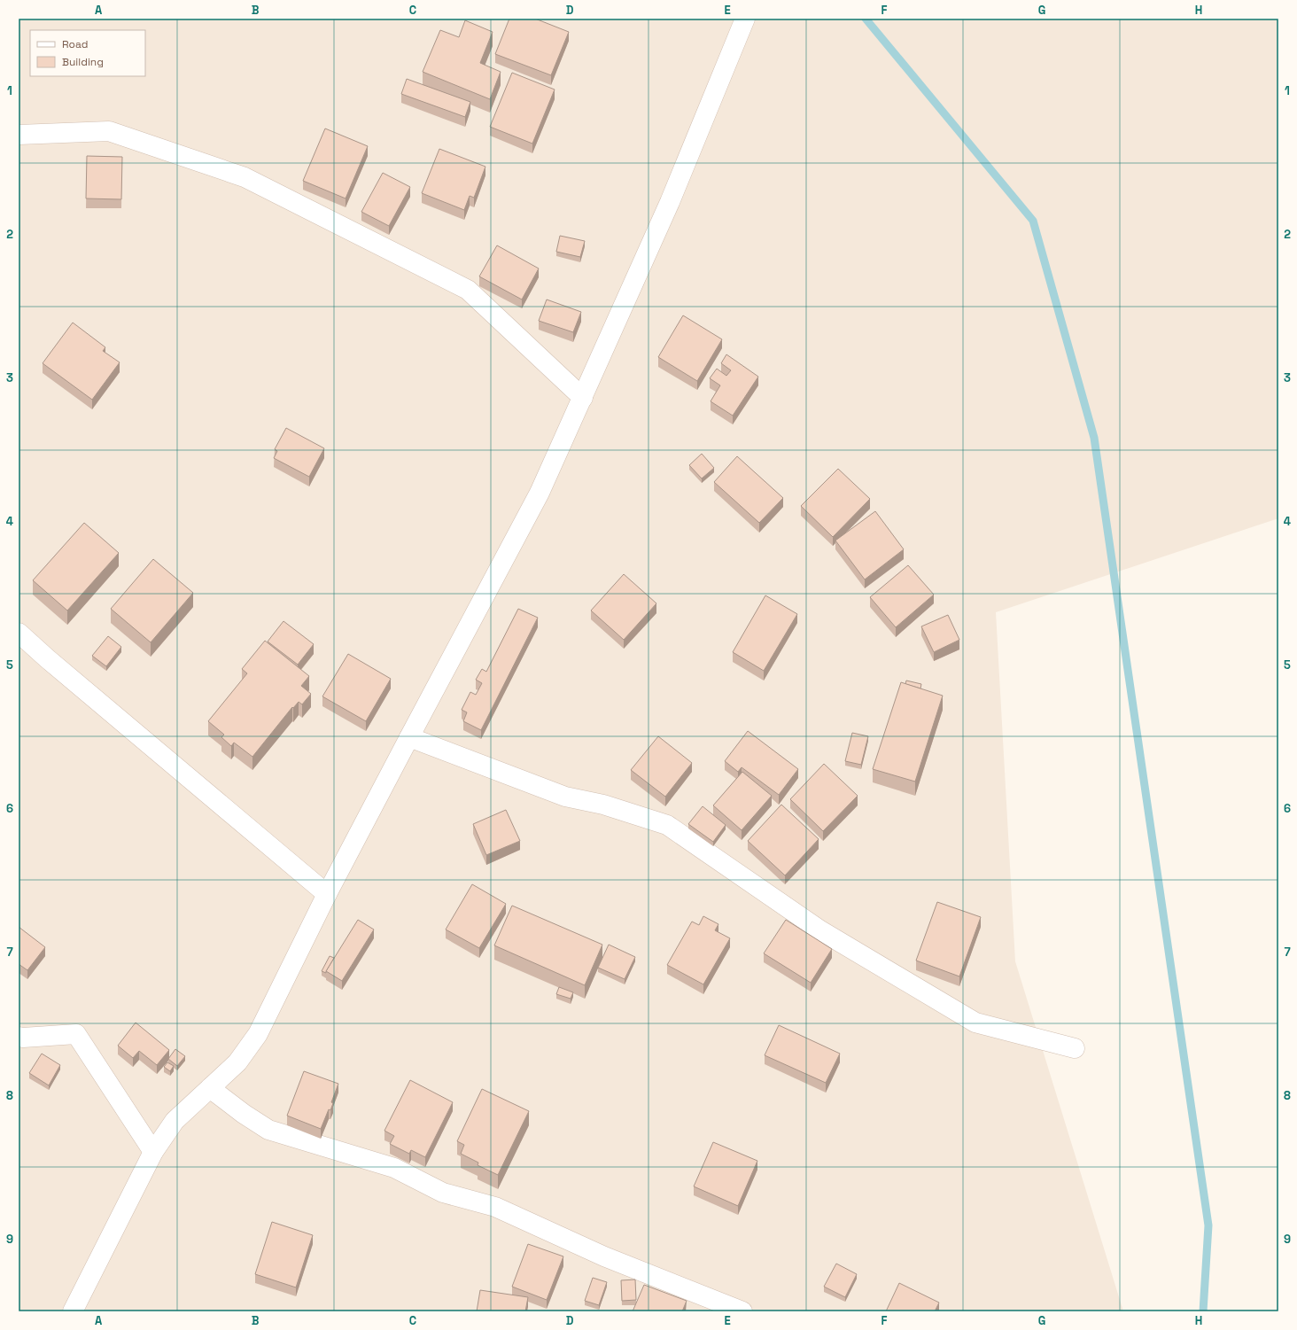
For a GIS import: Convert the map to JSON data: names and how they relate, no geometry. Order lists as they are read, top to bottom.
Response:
{
  "legend": ["Road", "Building"],
  "grid": {
    "columns": [
      "A",
      "B",
      "C",
      "D",
      "E",
      "F",
      "G",
      "H"
    ],
    "rows": [
      "1",
      "2",
      "3",
      "4",
      "5",
      "6",
      "7",
      "8",
      "9"
    ]
  }
}
